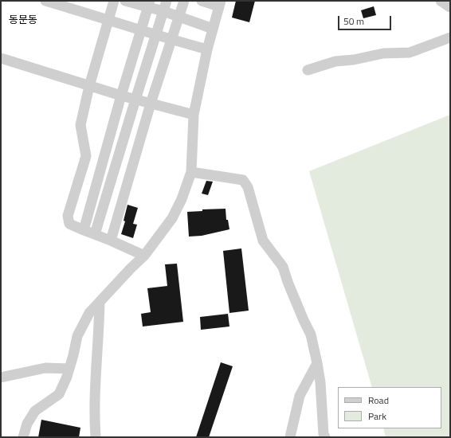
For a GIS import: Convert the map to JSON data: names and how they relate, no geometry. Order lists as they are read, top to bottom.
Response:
{
  "districts": ["동문동"],
  "legend": ["Road", "Park"],
  "scale_bar": "50 m"
}
